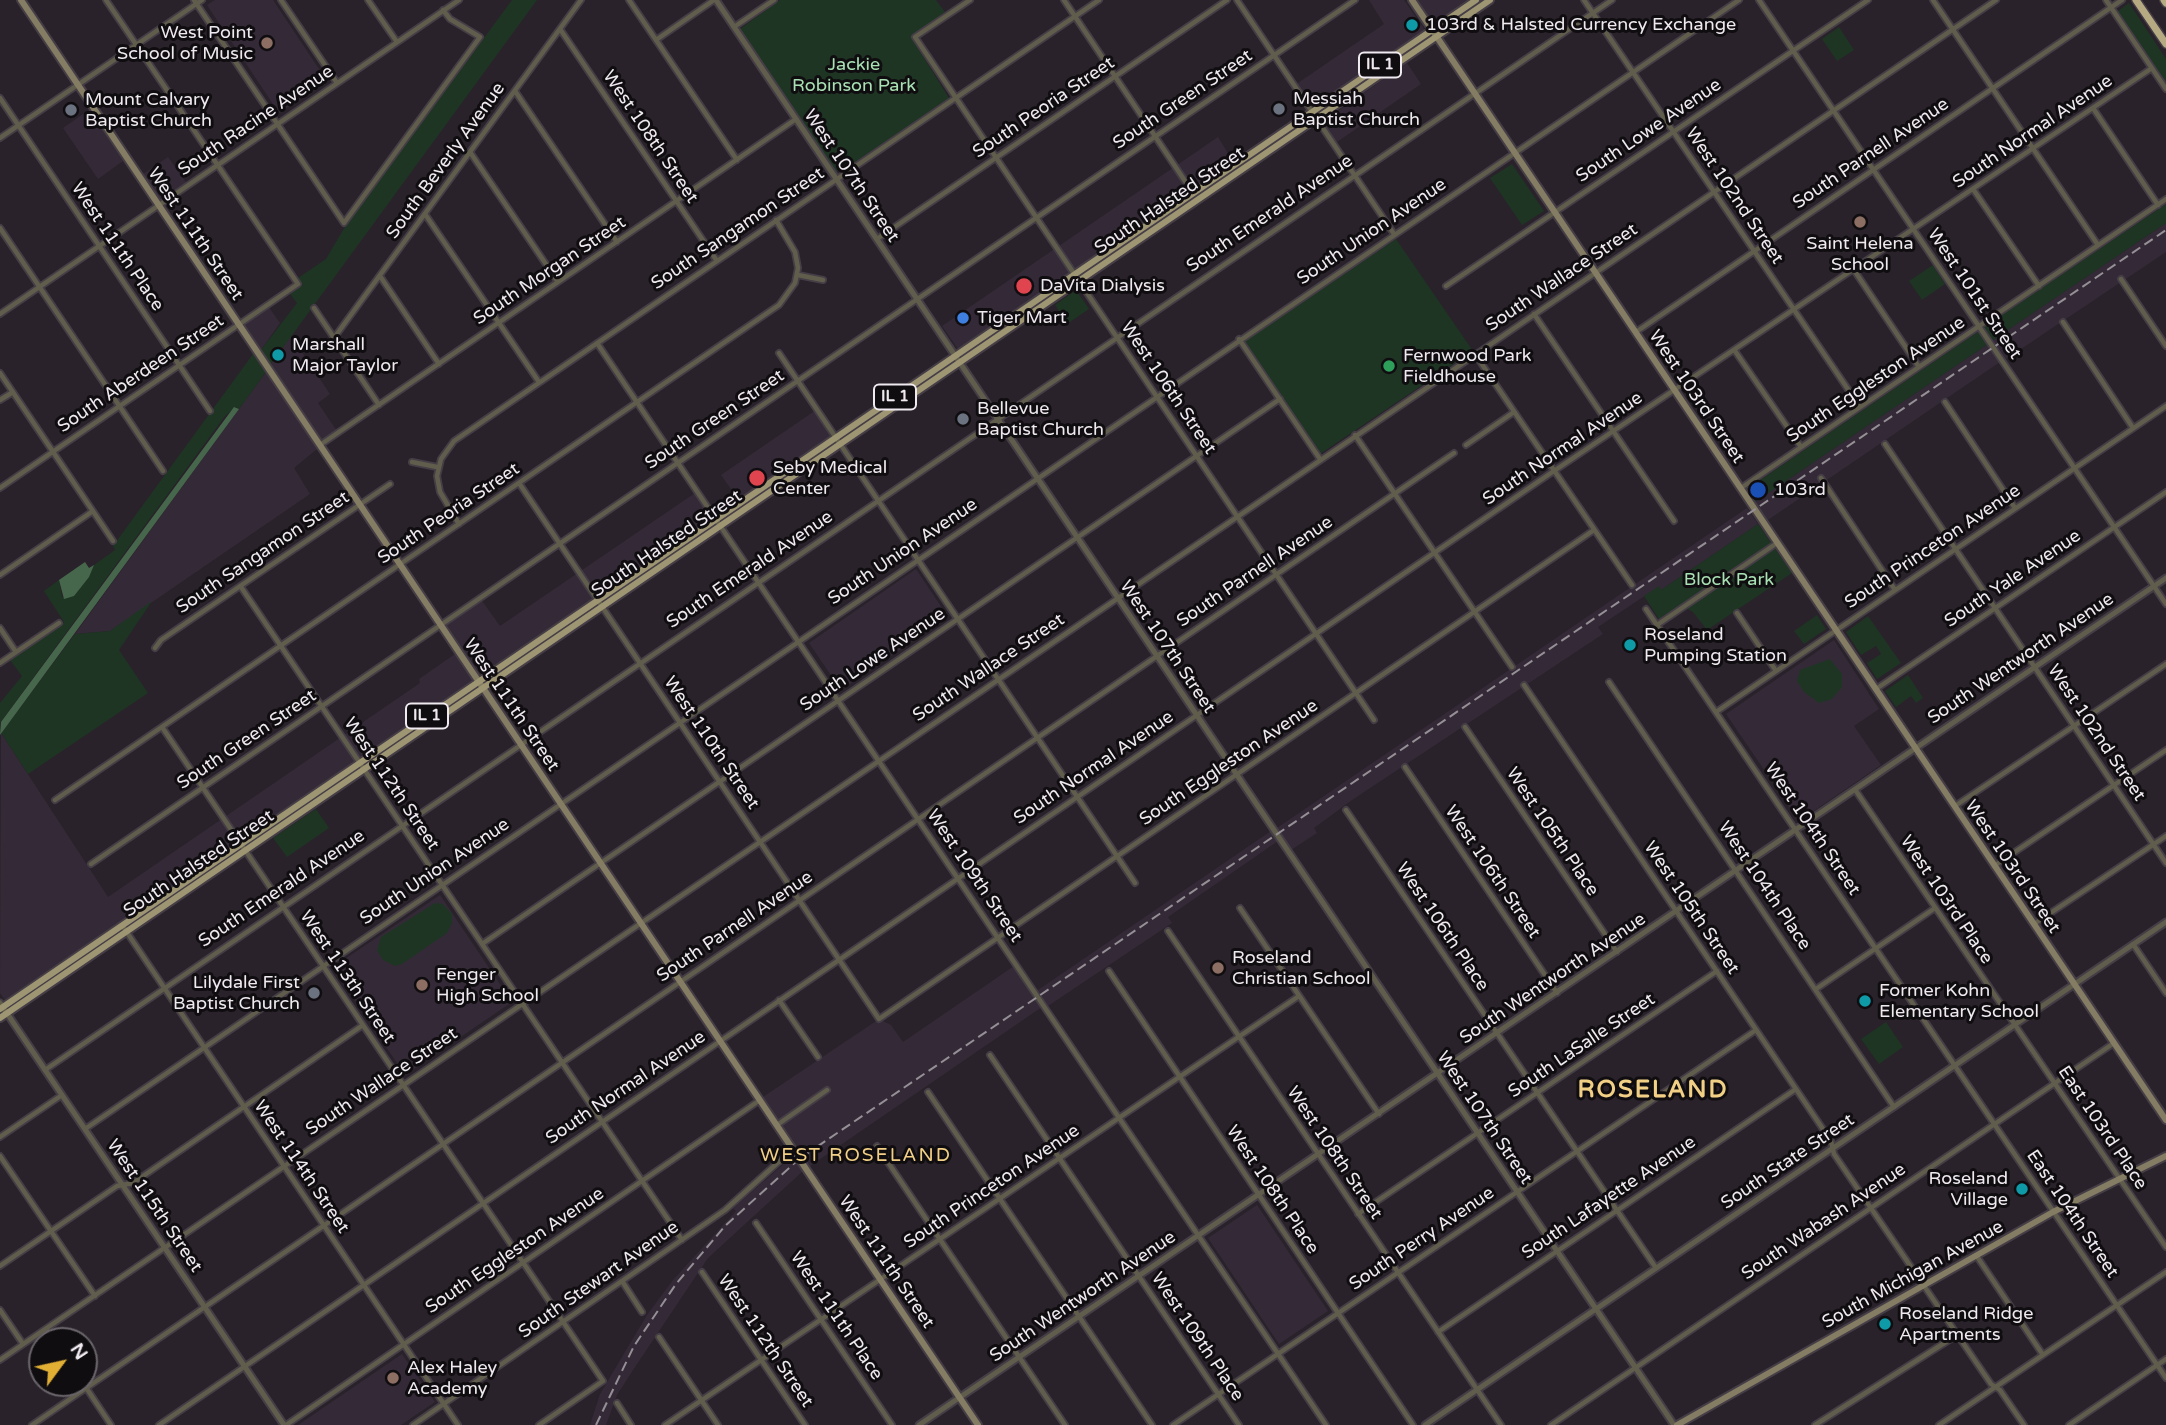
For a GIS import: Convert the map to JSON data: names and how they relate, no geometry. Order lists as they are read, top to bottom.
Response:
{
  "streets": {
    "main road": [
      "IL 1",
      "South Halsted Street",
      "West 111th Street",
      "West 103rd Street",
      "South Michigan Avenue"
    ],
    "street": [
      "South Green Street",
      "South Peoria Street",
      "South Racine Avenue",
      "South Lowe Avenue",
      "South Normal Avenue",
      "West 108th Street",
      "South Parnell Avenue",
      "South Beverly Avenue",
      "West 107th Street",
      "West 102nd Street",
      "South Emerald Avenue",
      "South Sangamon Street",
      "South Union Avenue",
      "West 111th Place",
      "South Morgan Street",
      "South Wallace Street",
      "West 101st Street",
      "South Aberdeen Street",
      "South Eggleston Avenue",
      "West 106th Street",
      "South Princeton Avenue",
      "South Yale Avenue",
      "South Wentworth Avenue",
      "West 110th Street",
      "West 112th Street",
      "West 104th Street",
      "West 105th Place",
      "West 109th Street",
      "West 104th Place",
      "West 103rd Place",
      "West 105th Street",
      "West 106th Place",
      "West 113th Street",
      "South LaSalle Street",
      "East 103rd Place",
      "South State Street",
      "West 114th Street",
      "West 108th Place",
      "South Lafayette Avenue",
      "West 115th Street",
      "East 104th Street",
      "South Wabash Avenue",
      "South Perry Avenue",
      "South Stewart Avenue",
      "West 109th Place"
    ]
  },
  "crossings": [
    ["South Green Street", "West 107th Street"],
    ["South Green Street", "West 111th Street"],
    ["South Green Street", "West 106th Street"],
    ["South Green Street", "West 110th Street"],
    ["South Green Street", "West 112th Street"],
    ["South Green Street", "West 109th Street"],
    ["South Green Street", "West 113th Street"],
    ["South Peoria Street", "West 107th Street"],
    ["South Peoria Street", "West 111th Street"],
    ["South Peoria Street", "West 106th Street"],
    ["South Peoria Street", "West 110th Street"],
    ["South Peoria Street", "West 112th Street"],
    ["South Peoria Street", "West 109th Street"],
    ["South Peoria Street", "West 113th Street"],
    ["South Racine Avenue", "West 111th Street"],
    ["South Racine Avenue", "West 111th Place"],
    ["South Racine Avenue", "South Aberdeen Street"],
    ["South Lowe Avenue", "West 107th Street"],
    ["South Lowe Avenue", "West 102nd Street"],
    ["South Lowe Avenue", "West 111th Street"],
    ["South Lowe Avenue", "West 101st Street"],
    ["South Lowe Avenue", "West 106th Street"],
    ["South Lowe Avenue", "West 103rd Street"],
    ["South Lowe Avenue", "West 110th Street"],
    ["South Lowe Avenue", "West 112th Street"],
    ["South Lowe Avenue", "West 109th Street"],
    ["South Normal Avenue", "West 107th Street"],
    ["South Normal Avenue", "West 102nd Street"],
    ["South Normal Avenue", "West 111th Street"],
    ["South Normal Avenue", "West 101st Street"],
    ["South Normal Avenue", "West 106th Street"],
    ["South Normal Avenue", "West 103rd Street"],
    ["South Normal Avenue", "West 110th Street"],
    ["South Normal Avenue", "West 112th Street"],
    ["South Normal Avenue", "West 109th Street"],
    ["South Normal Avenue", "West 113th Street"],
    ["South Normal Avenue", "West 114th Street"],
    ["South Normal Avenue", "West 115th Street"],
    ["West 108th Street", "South Beverly Avenue"],
    ["West 108th Street", "South Sangamon Street"],
    ["West 108th Street", "South Morgan Street"],
    ["West 108th Street", "South Princeton Avenue"],
    ["West 108th Street", "South Wentworth Avenue"],
    ["West 108th Street", "South LaSalle Street"],
    ["West 108th Street", "South State Street"],
    ["West 108th Street", "South Lafayette Avenue"],
    ["West 108th Street", "South Perry Avenue"],
    ["South Parnell Avenue", "West 107th Street"],
    ["South Parnell Avenue", "West 102nd Street"],
    ["South Parnell Avenue", "West 111th Street"],
    ["South Parnell Avenue", "West 101st Street"],
    ["South Parnell Avenue", "West 106th Street"],
    ["South Parnell Avenue", "West 103rd Street"],
    ["South Parnell Avenue", "West 110th Street"],
    ["South Parnell Avenue", "West 112th Street"],
    ["South Parnell Avenue", "West 109th Street"],
    ["South Parnell Avenue", "West 113th Street"],
    ["South Parnell Avenue", "West 114th Street"],
    ["South Parnell Avenue", "West 115th Street"],
    ["West 107th Street", "South Halsted Street"],
    ["West 107th Street", "South Emerald Avenue"],
    ["West 107th Street", "South Sangamon Street"],
    ["West 107th Street", "South Union Avenue"],
    ["West 107th Street", "South Morgan Street"],
    ["West 107th Street", "South Wallace Street"],
    ["West 107th Street", "South Eggleston Avenue"],
    ["West 107th Street", "South Wentworth Avenue"],
    ["West 107th Street", "South LaSalle Street"],
    ["West 107th Street", "South State Street"],
    ["West 107th Street", "South Lafayette Avenue"],
    ["West 107th Street", "South Wabash Avenue"],
    ["West 107th Street", "South Perry Avenue"],
    ["West 107th Street", "South Michigan Avenue"],
    ["West 102nd Street", "South Emerald Avenue"],
    ["West 102nd Street", "South Union Avenue"],
    ["West 102nd Street", "South Wallace Street"],
    ["West 102nd Street", "South Eggleston Avenue"],
    ["West 102nd Street", "South Princeton Avenue"],
    ["West 102nd Street", "South Yale Avenue"],
    ["West 102nd Street", "South Wentworth Avenue"],
    ["South Halsted Street", "West 111th Street"],
    ["South Halsted Street", "West 106th Street"],
    ["South Halsted Street", "West 103rd Street"],
    ["South Halsted Street", "West 110th Street"],
    ["South Halsted Street", "West 112th Street"],
    ["South Halsted Street", "West 109th Street"],
    ["South Halsted Street", "West 113th Street"],
    ["South Halsted Street", "West 114th Street"],
    ["South Halsted Street", "West 115th Street"],
    ["South Emerald Avenue", "West 111th Street"],
    ["South Emerald Avenue", "West 106th Street"],
    ["South Emerald Avenue", "West 103rd Street"],
    ["South Emerald Avenue", "West 110th Street"],
    ["South Emerald Avenue", "West 112th Street"],
    ["South Emerald Avenue", "West 109th Street"],
    ["South Emerald Avenue", "West 113th Street"],
    ["South Emerald Avenue", "West 114th Street"],
    ["South Emerald Avenue", "West 115th Street"],
    ["South Sangamon Street", "West 111th Street"],
    ["South Sangamon Street", "West 106th Street"],
    ["South Sangamon Street", "West 112th Street"],
    ["South Sangamon Street", "West 109th Street"],
    ["South Union Avenue", "West 111th Street"],
    ["South Union Avenue", "West 106th Street"],
    ["South Union Avenue", "West 103rd Street"],
    ["South Union Avenue", "West 110th Street"],
    ["South Union Avenue", "West 112th Street"],
    ["South Union Avenue", "West 109th Street"],
    ["South Union Avenue", "West 113th Street"],
    ["South Union Avenue", "West 114th Street"],
    ["South Union Avenue", "West 115th Street"],
    ["West 111th Street", "South Morgan Street"],
    ["West 111th Street", "South Wallace Street"],
    ["West 111th Street", "South Aberdeen Street"],
    ["West 111th Street", "South Eggleston Avenue"],
    ["West 111th Street", "South Princeton Avenue"],
    ["West 111th Street", "South Wentworth Avenue"],
    ["West 111th Street", "South Stewart Avenue"],
    ["West 111th Place", "South Aberdeen Street"],
    ["West 111th Place", "South Princeton Avenue"],
    ["South Wallace Street", "West 101st Street"],
    ["South Wallace Street", "West 106th Street"],
    ["South Wallace Street", "West 103rd Street"],
    ["South Wallace Street", "West 110th Street"],
    ["South Wallace Street", "West 112th Street"],
    ["South Wallace Street", "West 109th Street"],
    ["South Wallace Street", "West 113th Street"],
    ["South Wallace Street", "West 114th Street"],
    ["South Wallace Street", "West 115th Street"],
    ["West 101st Street", "South Eggleston Avenue"],
    ["West 101st Street", "South Princeton Avenue"],
    ["West 101st Street", "South Yale Avenue"],
    ["West 101st Street", "South Wentworth Avenue"],
    ["South Eggleston Avenue", "West 106th Street"],
    ["South Eggleston Avenue", "West 103rd Street"],
    ["South Eggleston Avenue", "West 110th Street"],
    ["South Eggleston Avenue", "West 112th Street"],
    ["South Eggleston Avenue", "West 109th Street"],
    ["South Eggleston Avenue", "West 113th Street"],
    ["South Eggleston Avenue", "West 114th Street"],
    ["South Eggleston Avenue", "West 115th Street"],
    ["West 106th Street", "South Wentworth Avenue"],
    ["West 103rd Street", "South Princeton Avenue"],
    ["West 103rd Street", "South Yale Avenue"],
    ["West 103rd Street", "South Wentworth Avenue"],
    ["West 103rd Street", "South State Street"],
    ["West 103rd Street", "South Wabash Avenue"],
    ["South Princeton Avenue", "West 112th Street"],
    ["South Princeton Avenue", "West 104th Street"],
    ["South Princeton Avenue", "West 109th Street"],
    ["South Princeton Avenue", "West 108th Place"],
    ["South Princeton Avenue", "West 109th Place"],
    ["South Wentworth Avenue", "West 104th Street"],
    ["South Wentworth Avenue", "West 105th Place"],
    ["South Wentworth Avenue", "West 109th Street"],
    ["South Wentworth Avenue", "West 104th Place"],
    ["South Wentworth Avenue", "West 103rd Place"],
    ["South Wentworth Avenue", "West 105th Street"],
    ["South Wentworth Avenue", "West 106th Place"],
    ["South Wentworth Avenue", "West 108th Place"],
    ["South Wentworth Avenue", "West 109th Place"],
    ["West 112th Street", "South Stewart Avenue"],
    ["West 104th Street", "South State Street"],
    ["West 104th Street", "East 104th Street"],
    ["West 109th Street", "South Perry Avenue"],
    ["West 104th Place", "South State Street"],
    ["West 103rd Place", "East 103rd Place"],
    ["West 103rd Place", "South State Street"],
    ["West 105th Street", "South LaSalle Street"],
    ["West 105th Street", "South State Street"],
    ["West 105th Street", "South Lafayette Avenue"],
    ["West 105th Street", "South Wabash Avenue"],
    ["West 105th Street", "South Perry Avenue"],
    ["West 105th Street", "South Michigan Avenue"],
    ["West 106th Place", "South LaSalle Street"],
    ["West 106th Place", "South State Street"],
    ["West 106th Place", "South Lafayette Avenue"],
    ["West 106th Place", "South Perry Avenue"],
    ["West 113th Street", "South Stewart Avenue"],
    ["East 103rd Place", "South State Street"],
    ["East 103rd Place", "South Wabash Avenue"],
    ["East 103rd Place", "South Michigan Avenue"],
    ["South State Street", "East 104th Street"],
    ["West 114th Street", "South Stewart Avenue"],
    ["West 108th Place", "South Perry Avenue"],
    ["East 104th Street", "South Wabash Avenue"],
    ["East 104th Street", "South Michigan Avenue"],
    ["South Perry Avenue", "West 109th Place"]
  ],
  "districts": ["ROSELAND", "WEST ROSELAND"],
  "parks": ["Jackie Robinson Park", "Block Park"],
  "places": [
    "103rd & Halsted Currency Exchange",
    "West Point School of Music",
    "Messiah Baptist Church",
    "Mount Calvary Baptist Church",
    "Saint Helena School",
    "DaVita Dialysis",
    "Tiger Mart",
    "Marshall Major Taylor",
    "Fernwood Park Fieldhouse",
    "Bellevue Baptist Church",
    "Seby Medical Center",
    "103rd",
    "Roseland Pumping Station",
    "Roseland Christian School",
    "Fenger High School",
    "Lilydale First Baptist Church",
    "Former Kohn Elementary School",
    "Roseland Village",
    "Roseland Ridge Apartments",
    "Alex Haley Academy"
  ],
  "north": "top right"
}
